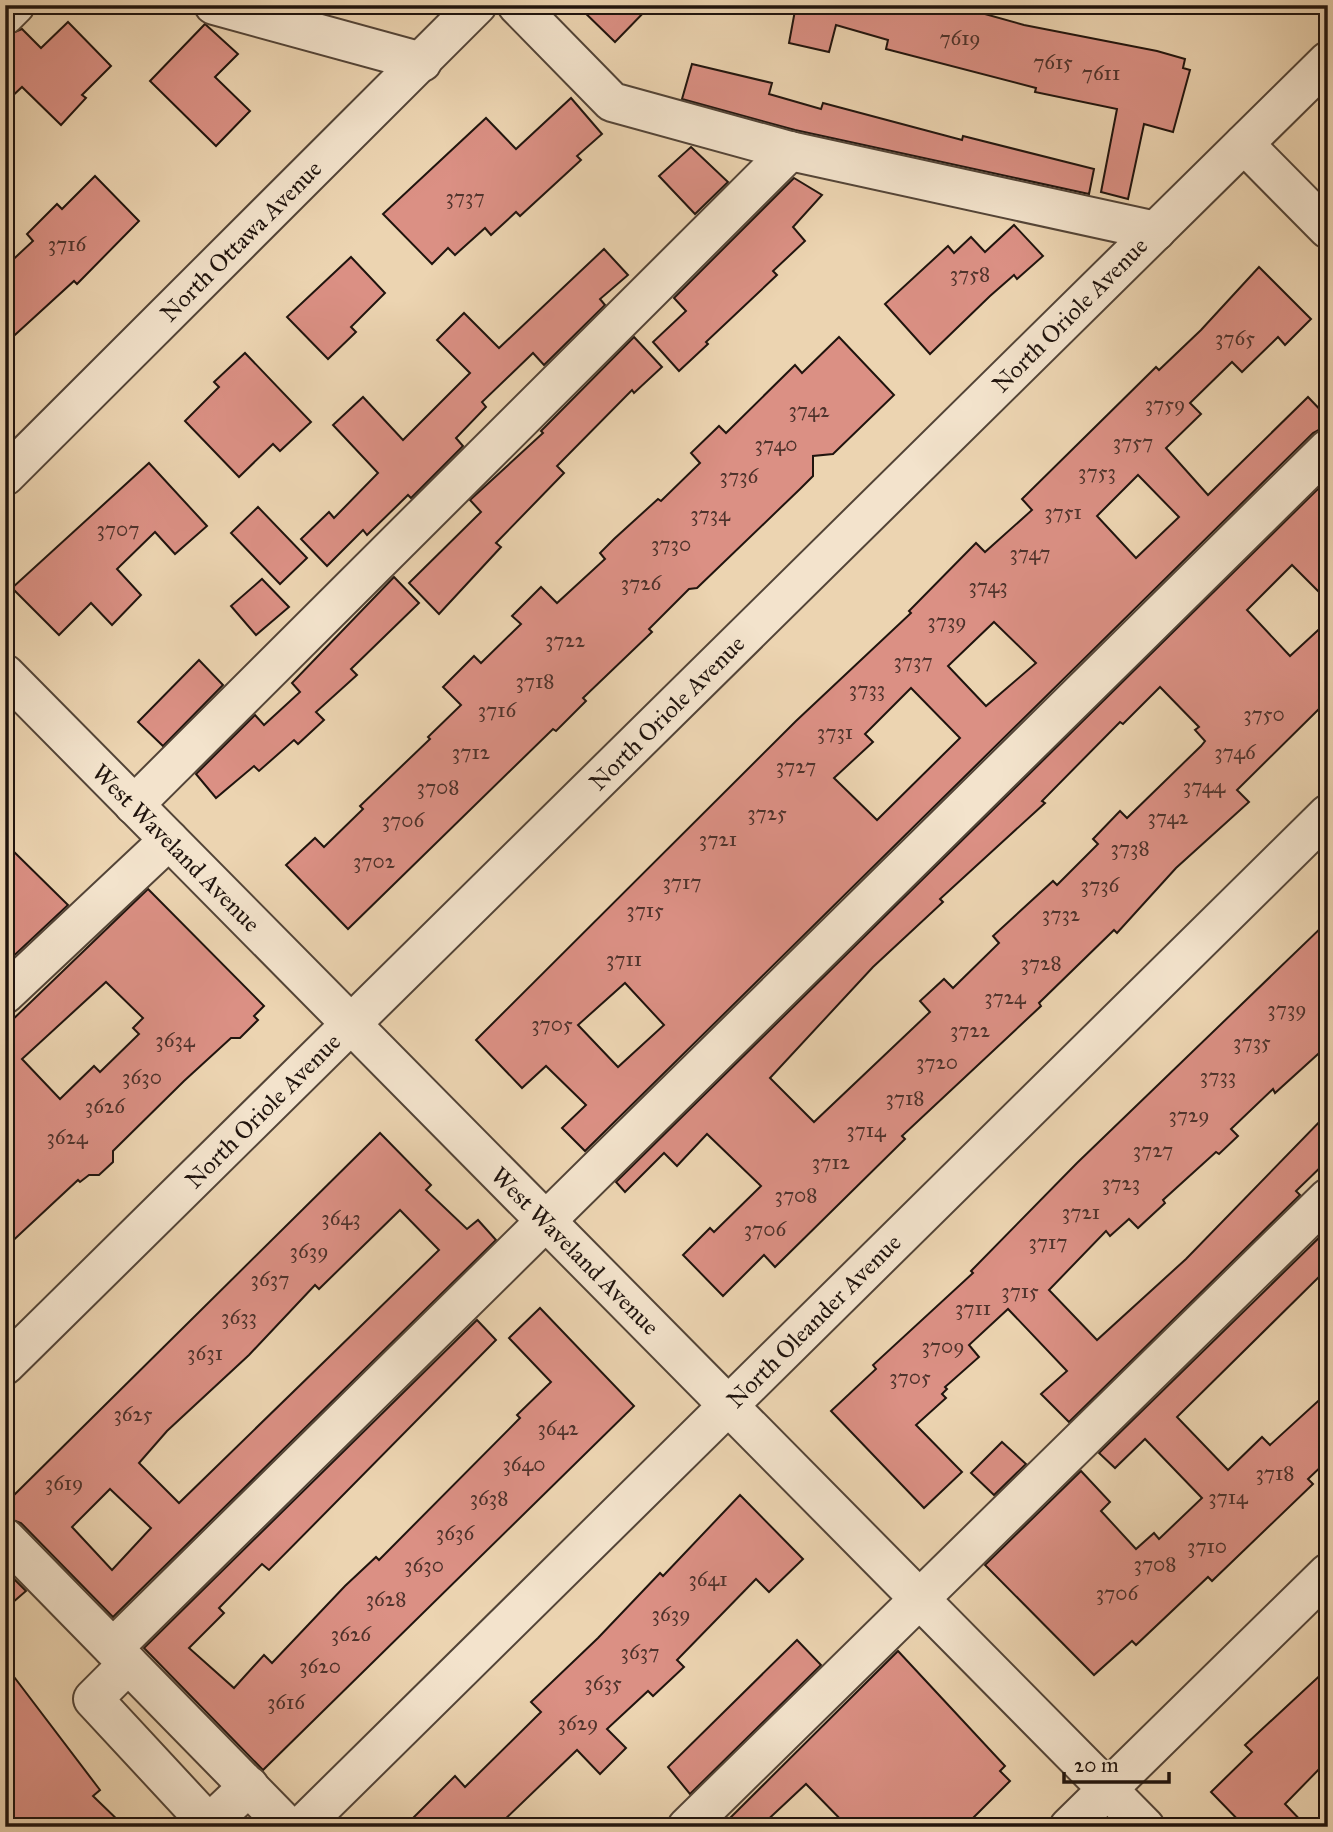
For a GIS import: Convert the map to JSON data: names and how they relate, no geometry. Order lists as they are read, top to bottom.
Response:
{
  "streets": {
    "street": [
      "North Ottawa Avenue",
      "North Oriole Avenue",
      "West Waveland Avenue",
      "North Oleander Avenue"
    ]
  },
  "crossings": [
    ["North Oriole Avenue", "West Waveland Avenue"],
    ["West Waveland Avenue", "North Oleander Avenue"]
  ],
  "house_numbers": [
    "7619",
    "7615",
    "7611",
    "3737",
    "3716",
    "3758",
    "3765",
    "3759",
    "3742",
    "3757",
    "3740",
    "3753",
    "3736",
    "3751",
    "3734",
    "3707",
    "3730",
    "3747",
    "3726",
    "3743",
    "3739",
    "3722",
    "3737",
    "3718",
    "3733",
    "3716",
    "3750",
    "3731",
    "3712",
    "3746",
    "3727",
    "3744",
    "3708",
    "3725",
    "3742",
    "3706",
    "3721",
    "3738",
    "3702",
    "3717",
    "3736",
    "3715",
    "3732",
    "3711",
    "3728",
    "3724",
    "3739",
    "3705",
    "3722",
    "3634",
    "3735",
    "3720",
    "3733",
    "3630",
    "3718",
    "3626",
    "3729",
    "3714",
    "3624",
    "3727",
    "3712",
    "3723",
    "3708",
    "3721",
    "3643",
    "3706",
    "3717",
    "3639",
    "3637",
    "3715",
    "3711",
    "3633",
    "3709",
    "3631",
    "3705",
    "3625",
    "3642",
    "3640",
    "3718",
    "3619",
    "3714",
    "3638",
    "3636",
    "3710",
    "3708",
    "3630",
    "3641",
    "3706",
    "3628",
    "3639",
    "3626",
    "3637",
    "3620",
    "3635",
    "3616",
    "3629"
  ],
  "scale_bar": "20 m"
}
